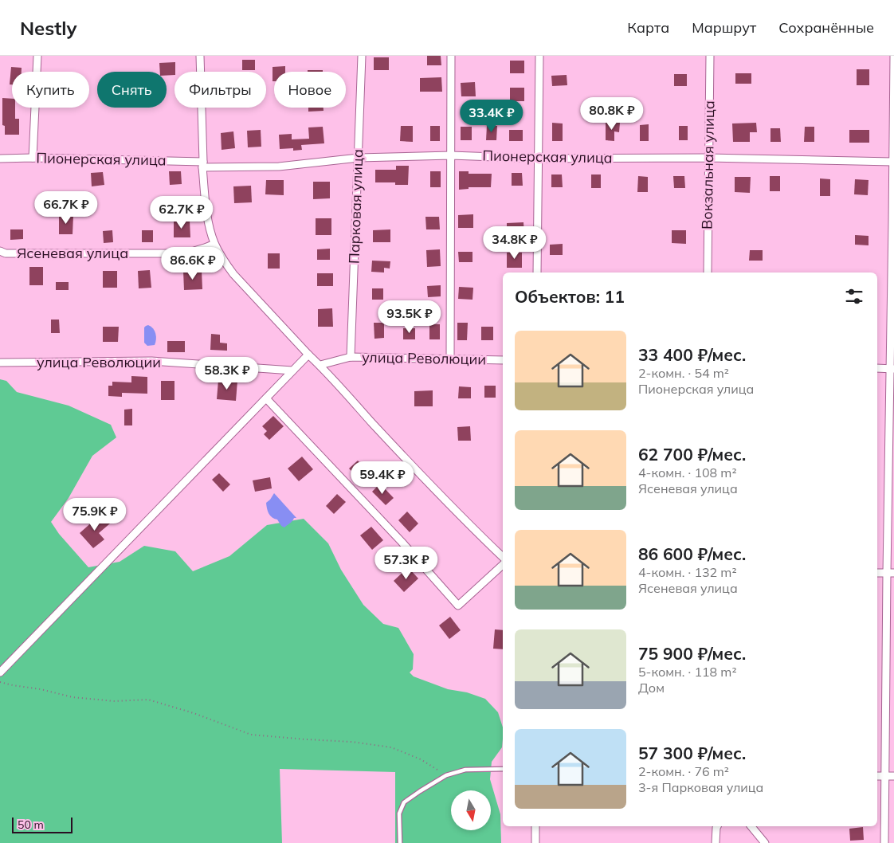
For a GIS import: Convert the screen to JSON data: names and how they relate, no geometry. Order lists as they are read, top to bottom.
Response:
{
  "streets": {
    "street": [
      "Пионерская улица",
      "Вокзальная улица",
      "Парковая улица",
      "Ясеневая улица",
      "улица Революции"
    ]
  },
  "crossings": [
    ["Пионерская улица", "Вокзальная улица"],
    ["Пионерская улица", "Парковая улица"],
    ["Парковая улица", "улица Революции"]
  ],
  "scale_bar": "50 m",
  "north": "bottom",
  "page": {
    "header": "Nestly",
    "nav": ["Карта", "Маршрут", "Сохранённые"],
    "chip": [
      "Купить",
      "Снять",
      "Фильтры",
      "Новое"
    ],
    "price": [
      "80.8K ₽",
      "33.4K ₽",
      "66.7K ₽",
      "62.7K ₽",
      "34.8K ₽",
      "86.6K ₽",
      "93.5K ₽",
      "58.3K ₽",
      "59.4K ₽",
      "75.9K ₽",
      "57.3K ₽"
    ],
    "heading": "Объектов: 11",
    "list": [
      {
        "name": "33 400 ₽/мес.",
        "note": "2-комн. · 54 m² · Пионерская улица"
      },
      {
        "name": "62 700 ₽/мес.",
        "note": "4-комн. · 108 m² · Ясеневая улица"
      },
      {
        "name": "86 600 ₽/мес.",
        "note": "4-комн. · 132 m² · Ясеневая улица"
      },
      {
        "name": "75 900 ₽/мес.",
        "note": "5-комн. · 118 m² · Дом"
      },
      {
        "name": "57 300 ₽/мес.",
        "note": "2-комн. · 76 m² · 3-я Парковая улица"
      }
    ],
    "scale": "50 m"
  }
}
